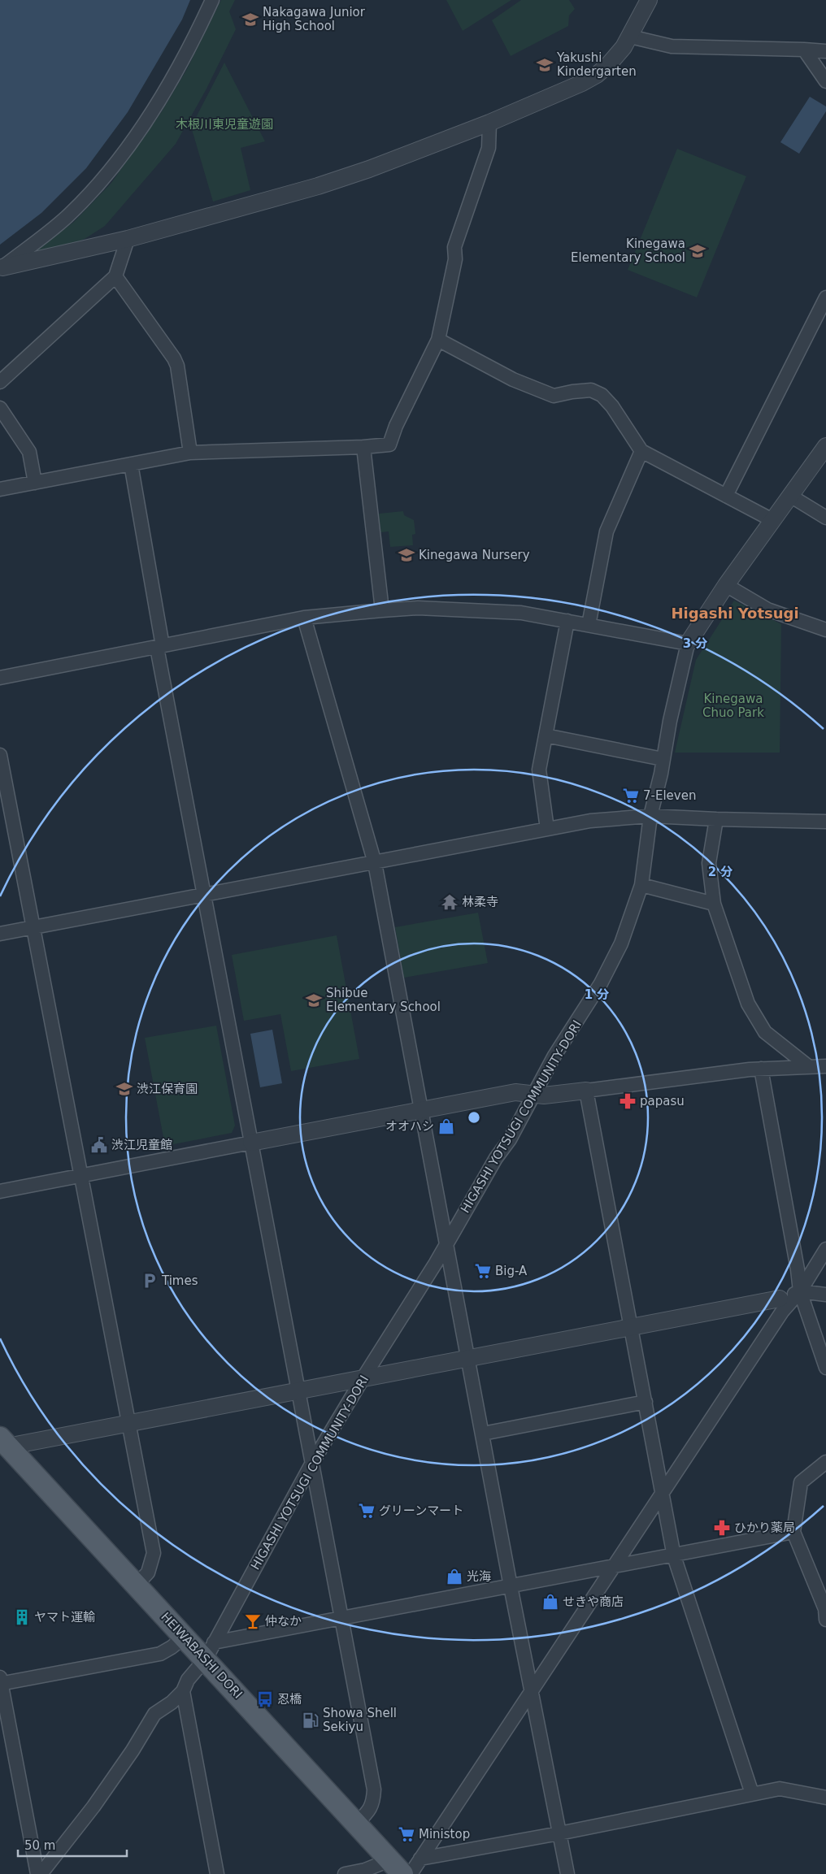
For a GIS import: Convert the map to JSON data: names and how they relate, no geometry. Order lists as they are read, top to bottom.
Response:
{
  "streets": {
    "main road": ["HEIWABASHI DORI"],
    "street": ["HIGASHI YOTSUGI COMMUNITY-DORI"]
  },
  "crossings": [
    ["HIGASHI YOTSUGI COMMUNITY-DORI", "HEIWABASHI DORI"]
  ],
  "districts": ["Higashi Yotsugi"],
  "parks": ["木根川東児童遊園", "Kinegawa Chuo Park"],
  "places": {
    "school or university": [
      "Nakagawa Junior High School",
      "Yakushi Kindergarten",
      "Kinegawa Elementary School",
      "Kinegawa Nursery",
      "Shibue Elementary School",
      "渋江保育園"
    ],
    "supermarket": [
      "7-Eleven",
      "Big-A",
      "グリーンマート",
      "Ministop"
    ],
    "temple": ["林柔寺"],
    "pharmacy": ["papasu", "ひかり薬局"],
    "shop": ["オオハシ", "光海", "せきや商店"],
    "public building": ["渋江児童館"],
    "parking": ["Times"],
    "building": ["ヤマト運輸"],
    "bar": ["仲なか"],
    "bus stop": ["忍橋"],
    "fuel station": ["Showa Shell Sekiyu"]
  },
  "scale_bar": "50 m",
  "rings": ["3 分", "2 分", "1 分"]
}
